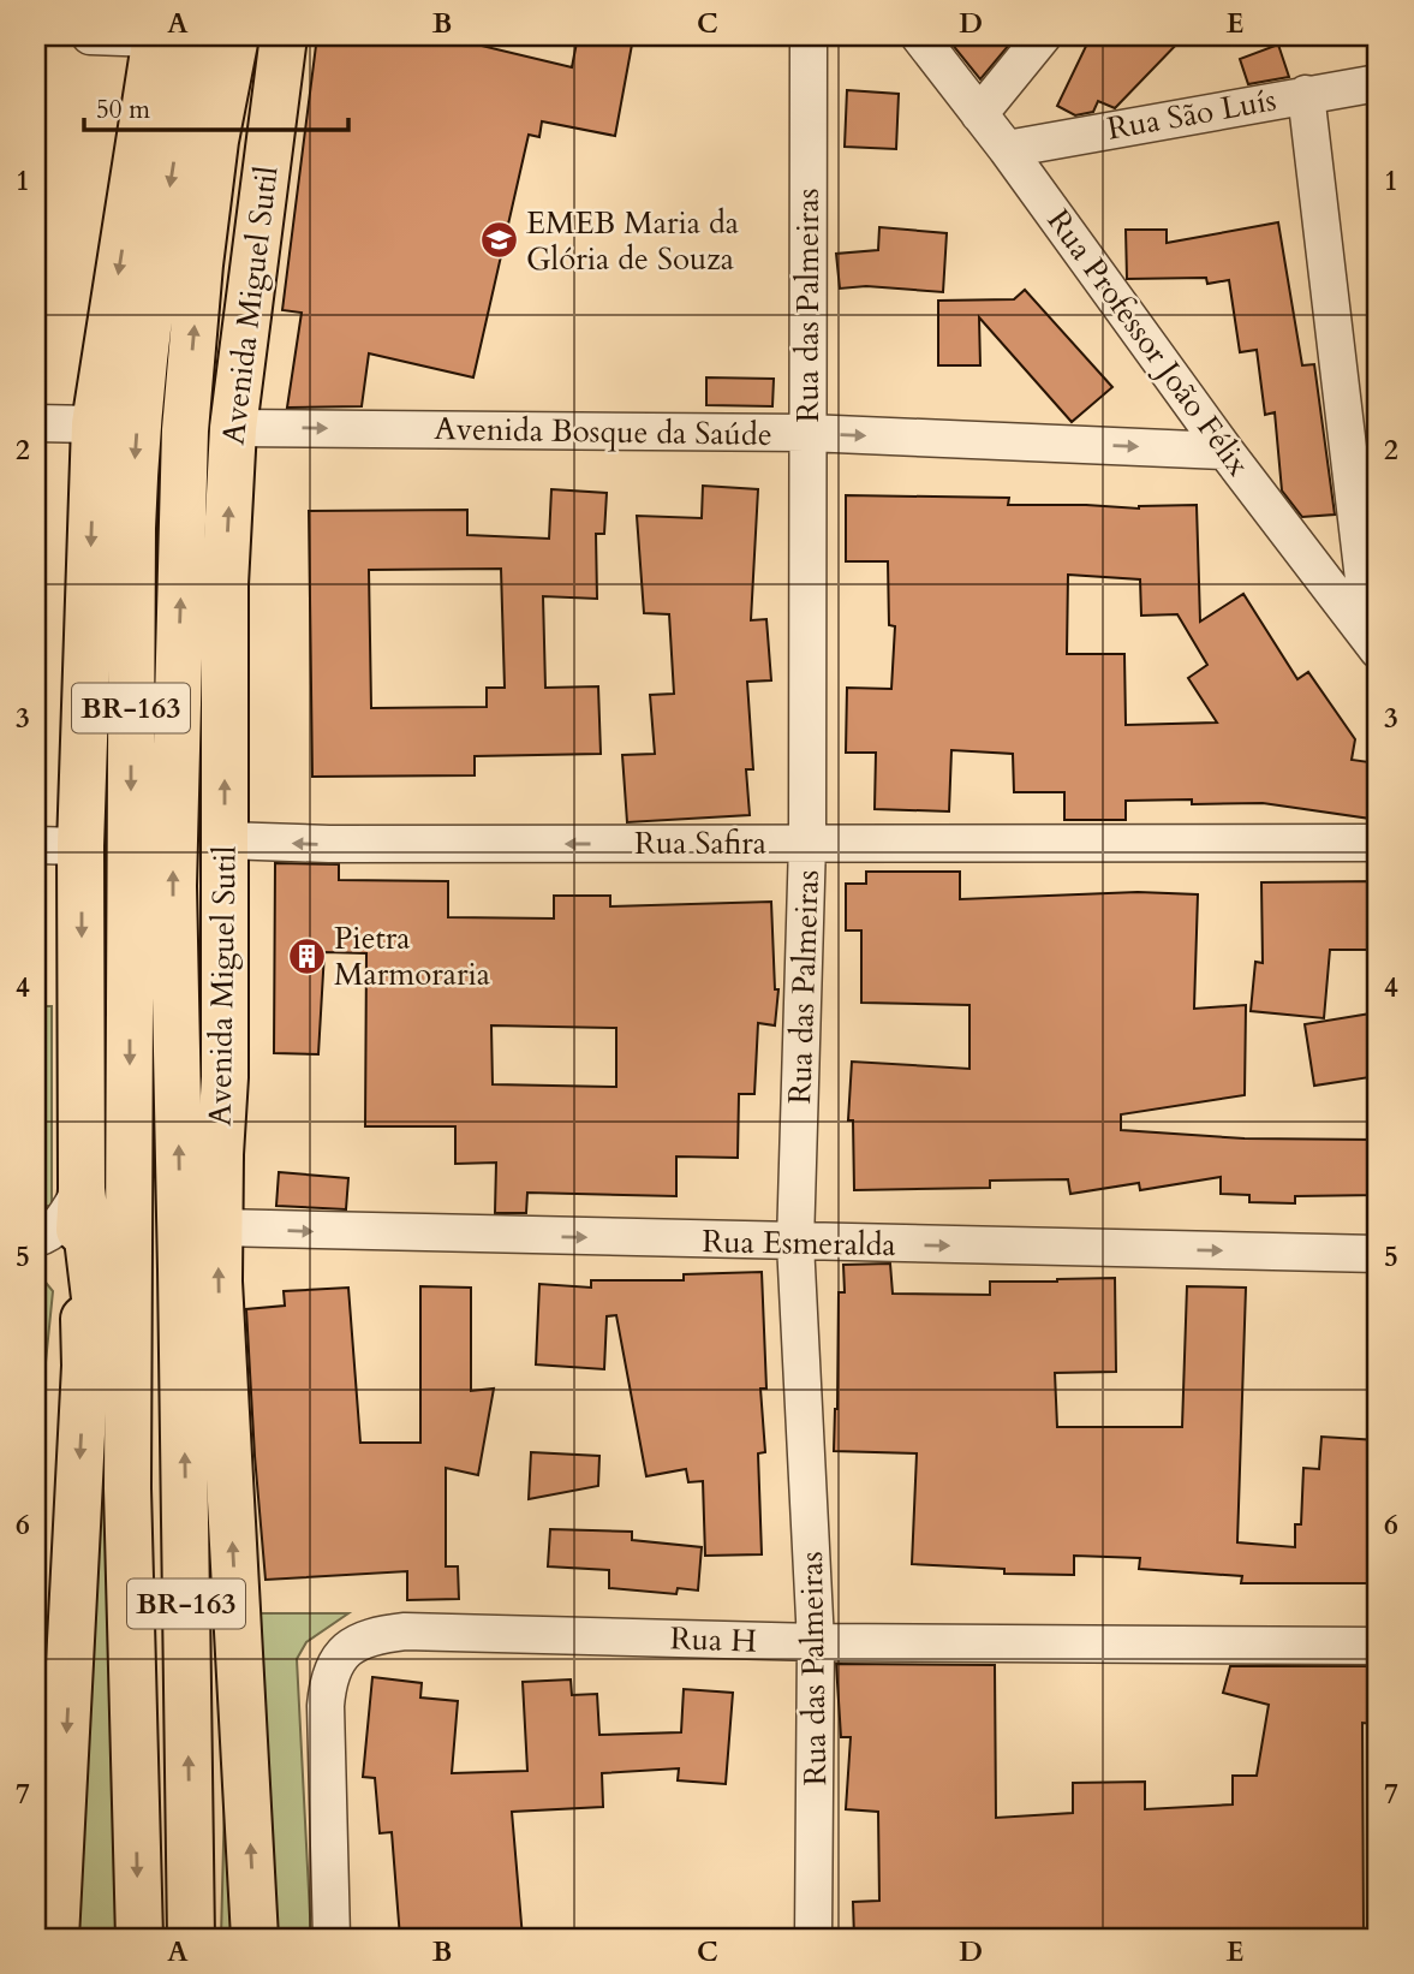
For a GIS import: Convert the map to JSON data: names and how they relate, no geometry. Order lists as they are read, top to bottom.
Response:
{
  "streets": {
    "main road": ["Avenida Miguel Sutil", "BR-163"],
    "street": [
      "Rua São Luís",
      "Rua das Palmeiras",
      "Rua Professor João Félix",
      "Avenida Bosque da Saúde",
      "Rua Safira",
      "Rua Esmeralda",
      "Rua H"
    ]
  },
  "crossings": [
    ["Rua São Luís", "Rua Professor João Félix"],
    ["Avenida Miguel Sutil", "Avenida Bosque da Saúde"],
    ["Avenida Miguel Sutil", "Rua Safira"],
    ["Avenida Miguel Sutil", "Rua Esmeralda"],
    ["Rua das Palmeiras", "Avenida Bosque da Saúde"],
    ["Rua das Palmeiras", "Rua Safira"],
    ["Rua das Palmeiras", "Rua Esmeralda"],
    ["Rua das Palmeiras", "Rua H"],
    ["Rua Professor João Félix", "Avenida Bosque da Saúde"]
  ],
  "one_way": ["Avenida Bosque da Saúde", "Rua Safira", "Rua Esmeralda"],
  "places": {
    "school or university": ["EMEB Maria da Glória de Souza"],
    "building": ["Pietra Marmoraria"]
  },
  "scale_bar": "50 m",
  "grid": {
    "columns": [
      "A",
      "B",
      "C",
      "D",
      "E"
    ],
    "rows": [
      "1",
      "2",
      "3",
      "4",
      "5",
      "6",
      "7"
    ]
  }
}
